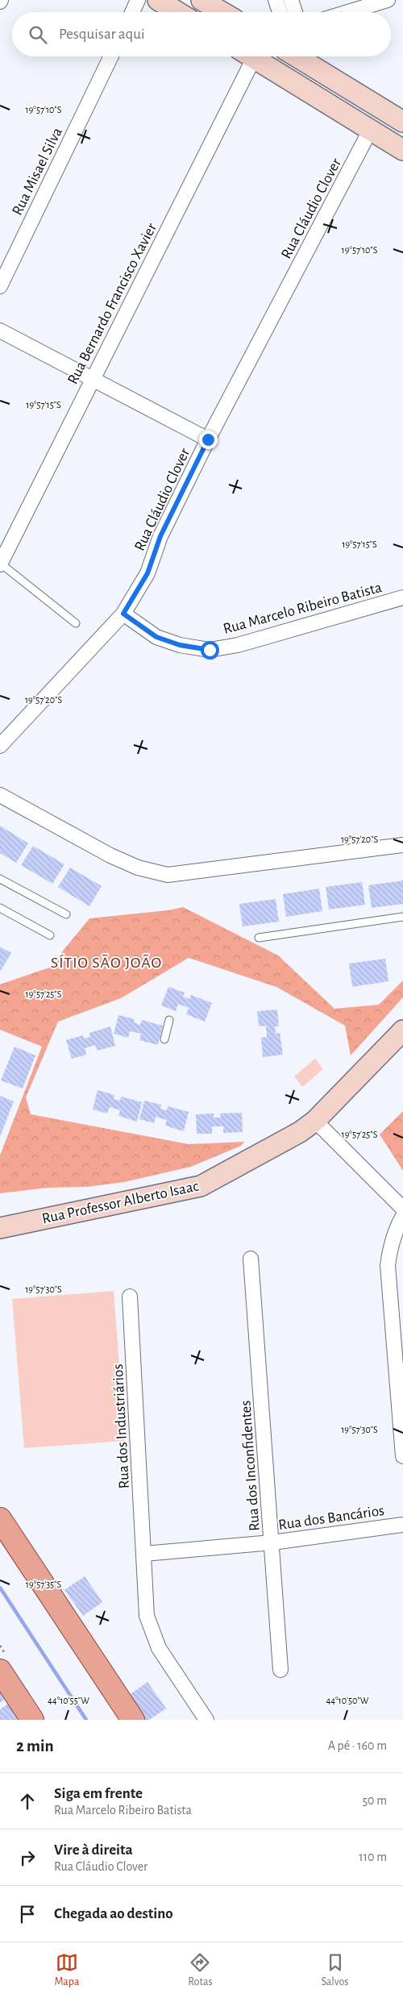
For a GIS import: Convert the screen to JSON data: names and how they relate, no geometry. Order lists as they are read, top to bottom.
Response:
{
  "streets": {
    "main road": ["Rua Professor Alberto Isaac"],
    "street": [
      "Rua Misael Silva",
      "Rua Cláudio Clover",
      "Rua Bernardo Francisco Xavier",
      "Rua Marcelo Ribeiro Batista",
      "Rua dos Industriários",
      "Rua dos Inconfidentes",
      "Rua dos Bancários"
    ]
  },
  "crossings": [
    ["Rua Cláudio Clover", "Rua Marcelo Ribeiro Batista"],
    ["Rua dos Industriários", "Rua dos Bancários"],
    ["Rua dos Inconfidentes", "Rua dos Bancários"]
  ],
  "districts": ["SÍTIO SÃO JOÃO"],
  "page": {
    "search": "Pesquisar aqui",
    "heading": ["2 min", "A pé · 160 m"],
    "list": [
      ["Siga em frente", "Rua Marcelo Ribeiro Batista", "50 m"],
      ["Vire à direita", "Rua Cláudio Clover", "110 m"],
      "Chegada ao destino"
    ],
    "nav": ["Mapa", "Rotas", "Salvos"]
  },
  "coordinates": [
    "19°57'10\"S",
    "19°57'15\"S",
    "19°57'20\"S",
    "19°57'25\"S",
    "19°57'30\"S",
    "19°57'35\"S",
    "44°10'55\"W",
    "44°10'50\"W"
  ]
}
